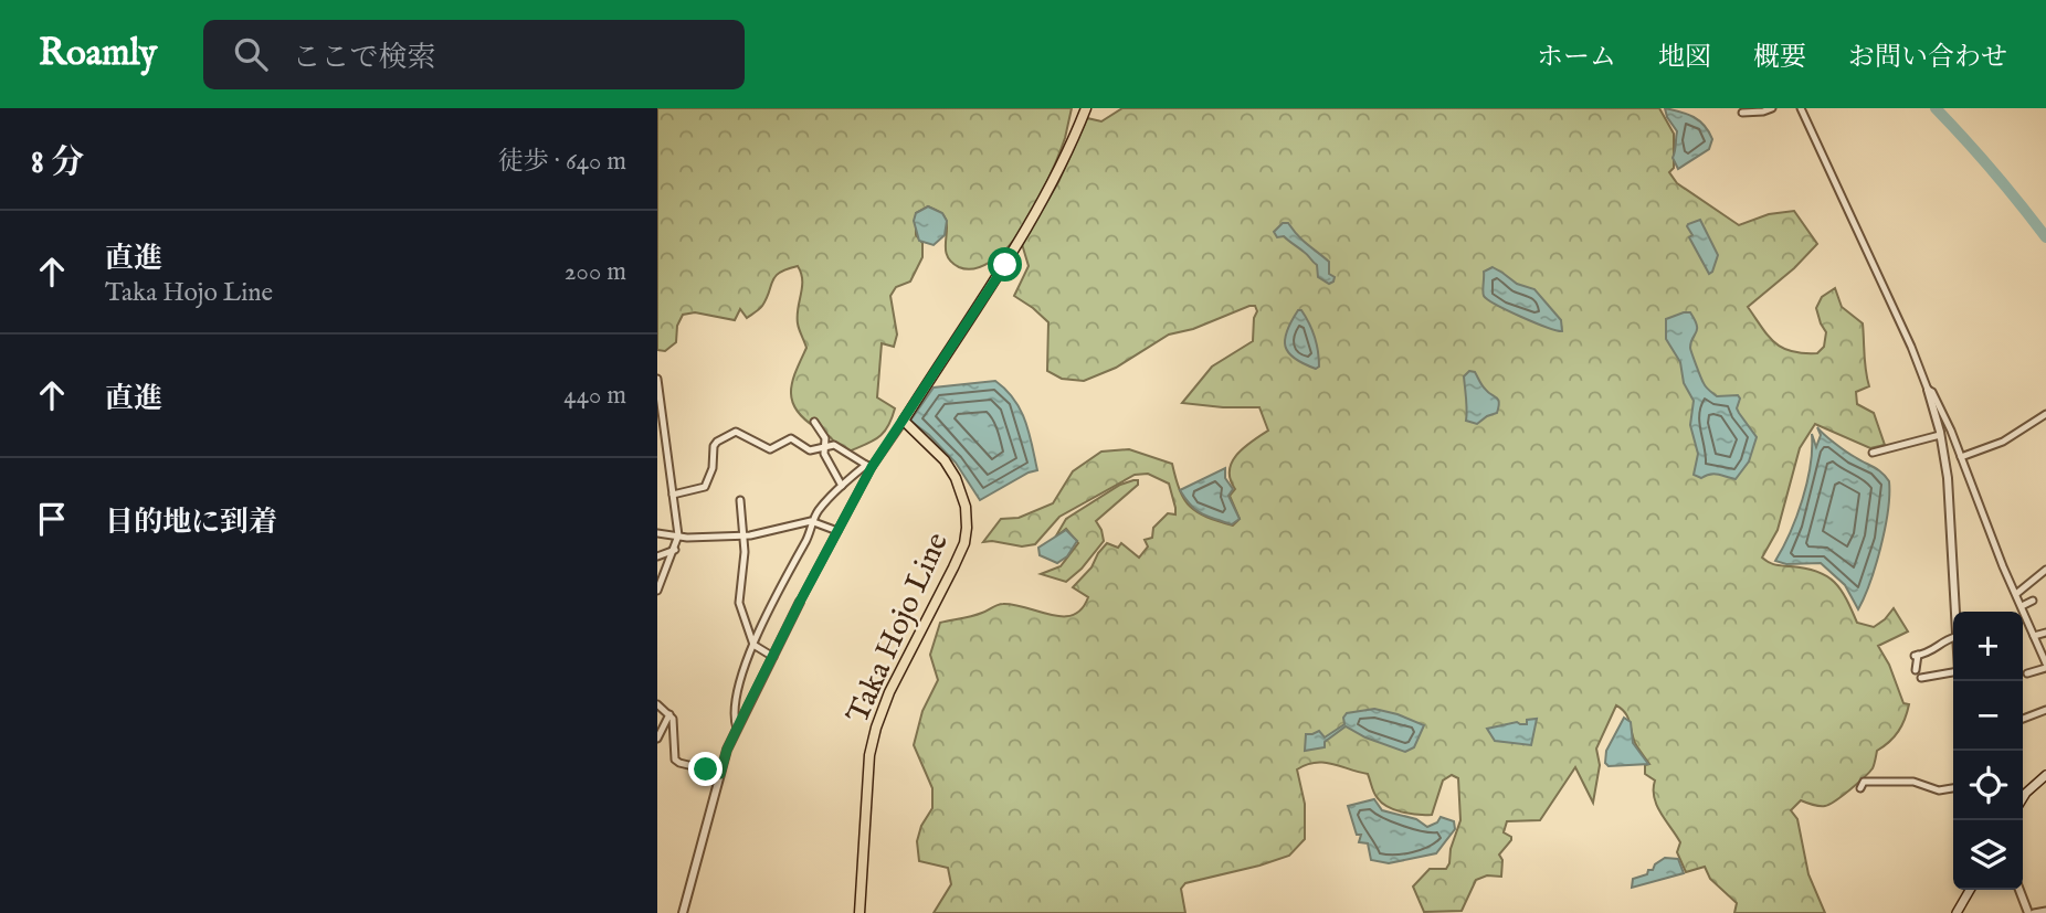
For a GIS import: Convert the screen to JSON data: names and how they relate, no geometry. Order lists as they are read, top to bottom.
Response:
{
  "streets": {
    "main road": ["Taka Hojo Line"]
  },
  "page": {
    "header": "Roamly",
    "search": "ここで検索",
    "nav": [
      "ホーム",
      "地図",
      "概要",
      "お問い合わせ"
    ],
    "heading": ["8 分", "徒歩 · 640 m"],
    "list": [
      ["直進", "Taka Hojo Line", "200 m"],
      ["直進", "440 m"],
      "目的地に到着"
    ],
    "map_buttons": ["+", "−"]
  }
}
